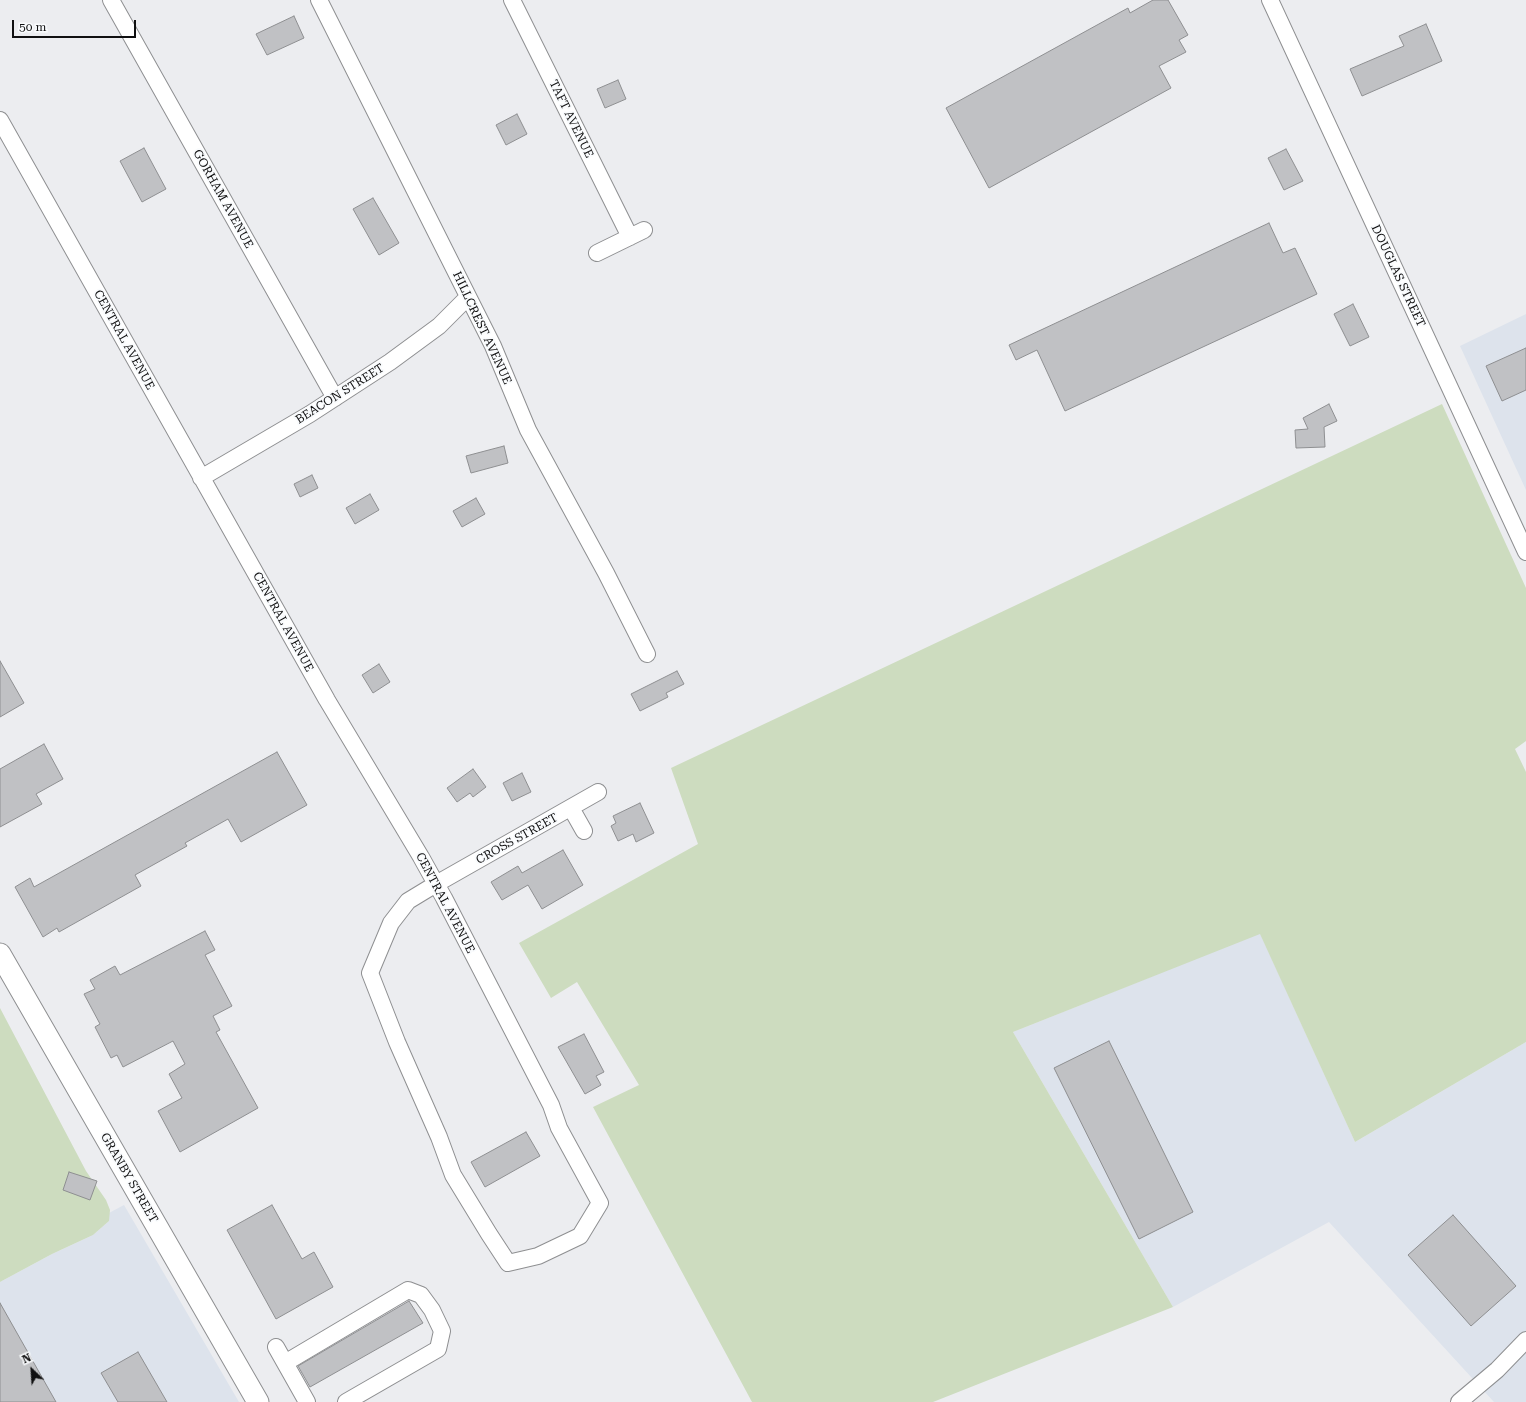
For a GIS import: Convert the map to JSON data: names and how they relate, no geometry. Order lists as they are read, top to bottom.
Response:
{
  "streets": {
    "main road": ["GRANBY STREET"],
    "street": [
      "TAFT AVENUE",
      "GORHAM AVENUE",
      "DOUGLAS STREET",
      "HILLCREST AVENUE",
      "CENTRAL AVENUE",
      "BEACON STREET",
      "CROSS STREET"
    ]
  },
  "crossings": [
    ["GORHAM AVENUE", "BEACON STREET"],
    ["HILLCREST AVENUE", "BEACON STREET"],
    ["CENTRAL AVENUE", "BEACON STREET"],
    ["CENTRAL AVENUE", "CROSS STREET"]
  ],
  "scale_bar": "50 m",
  "north": "top left"
}
